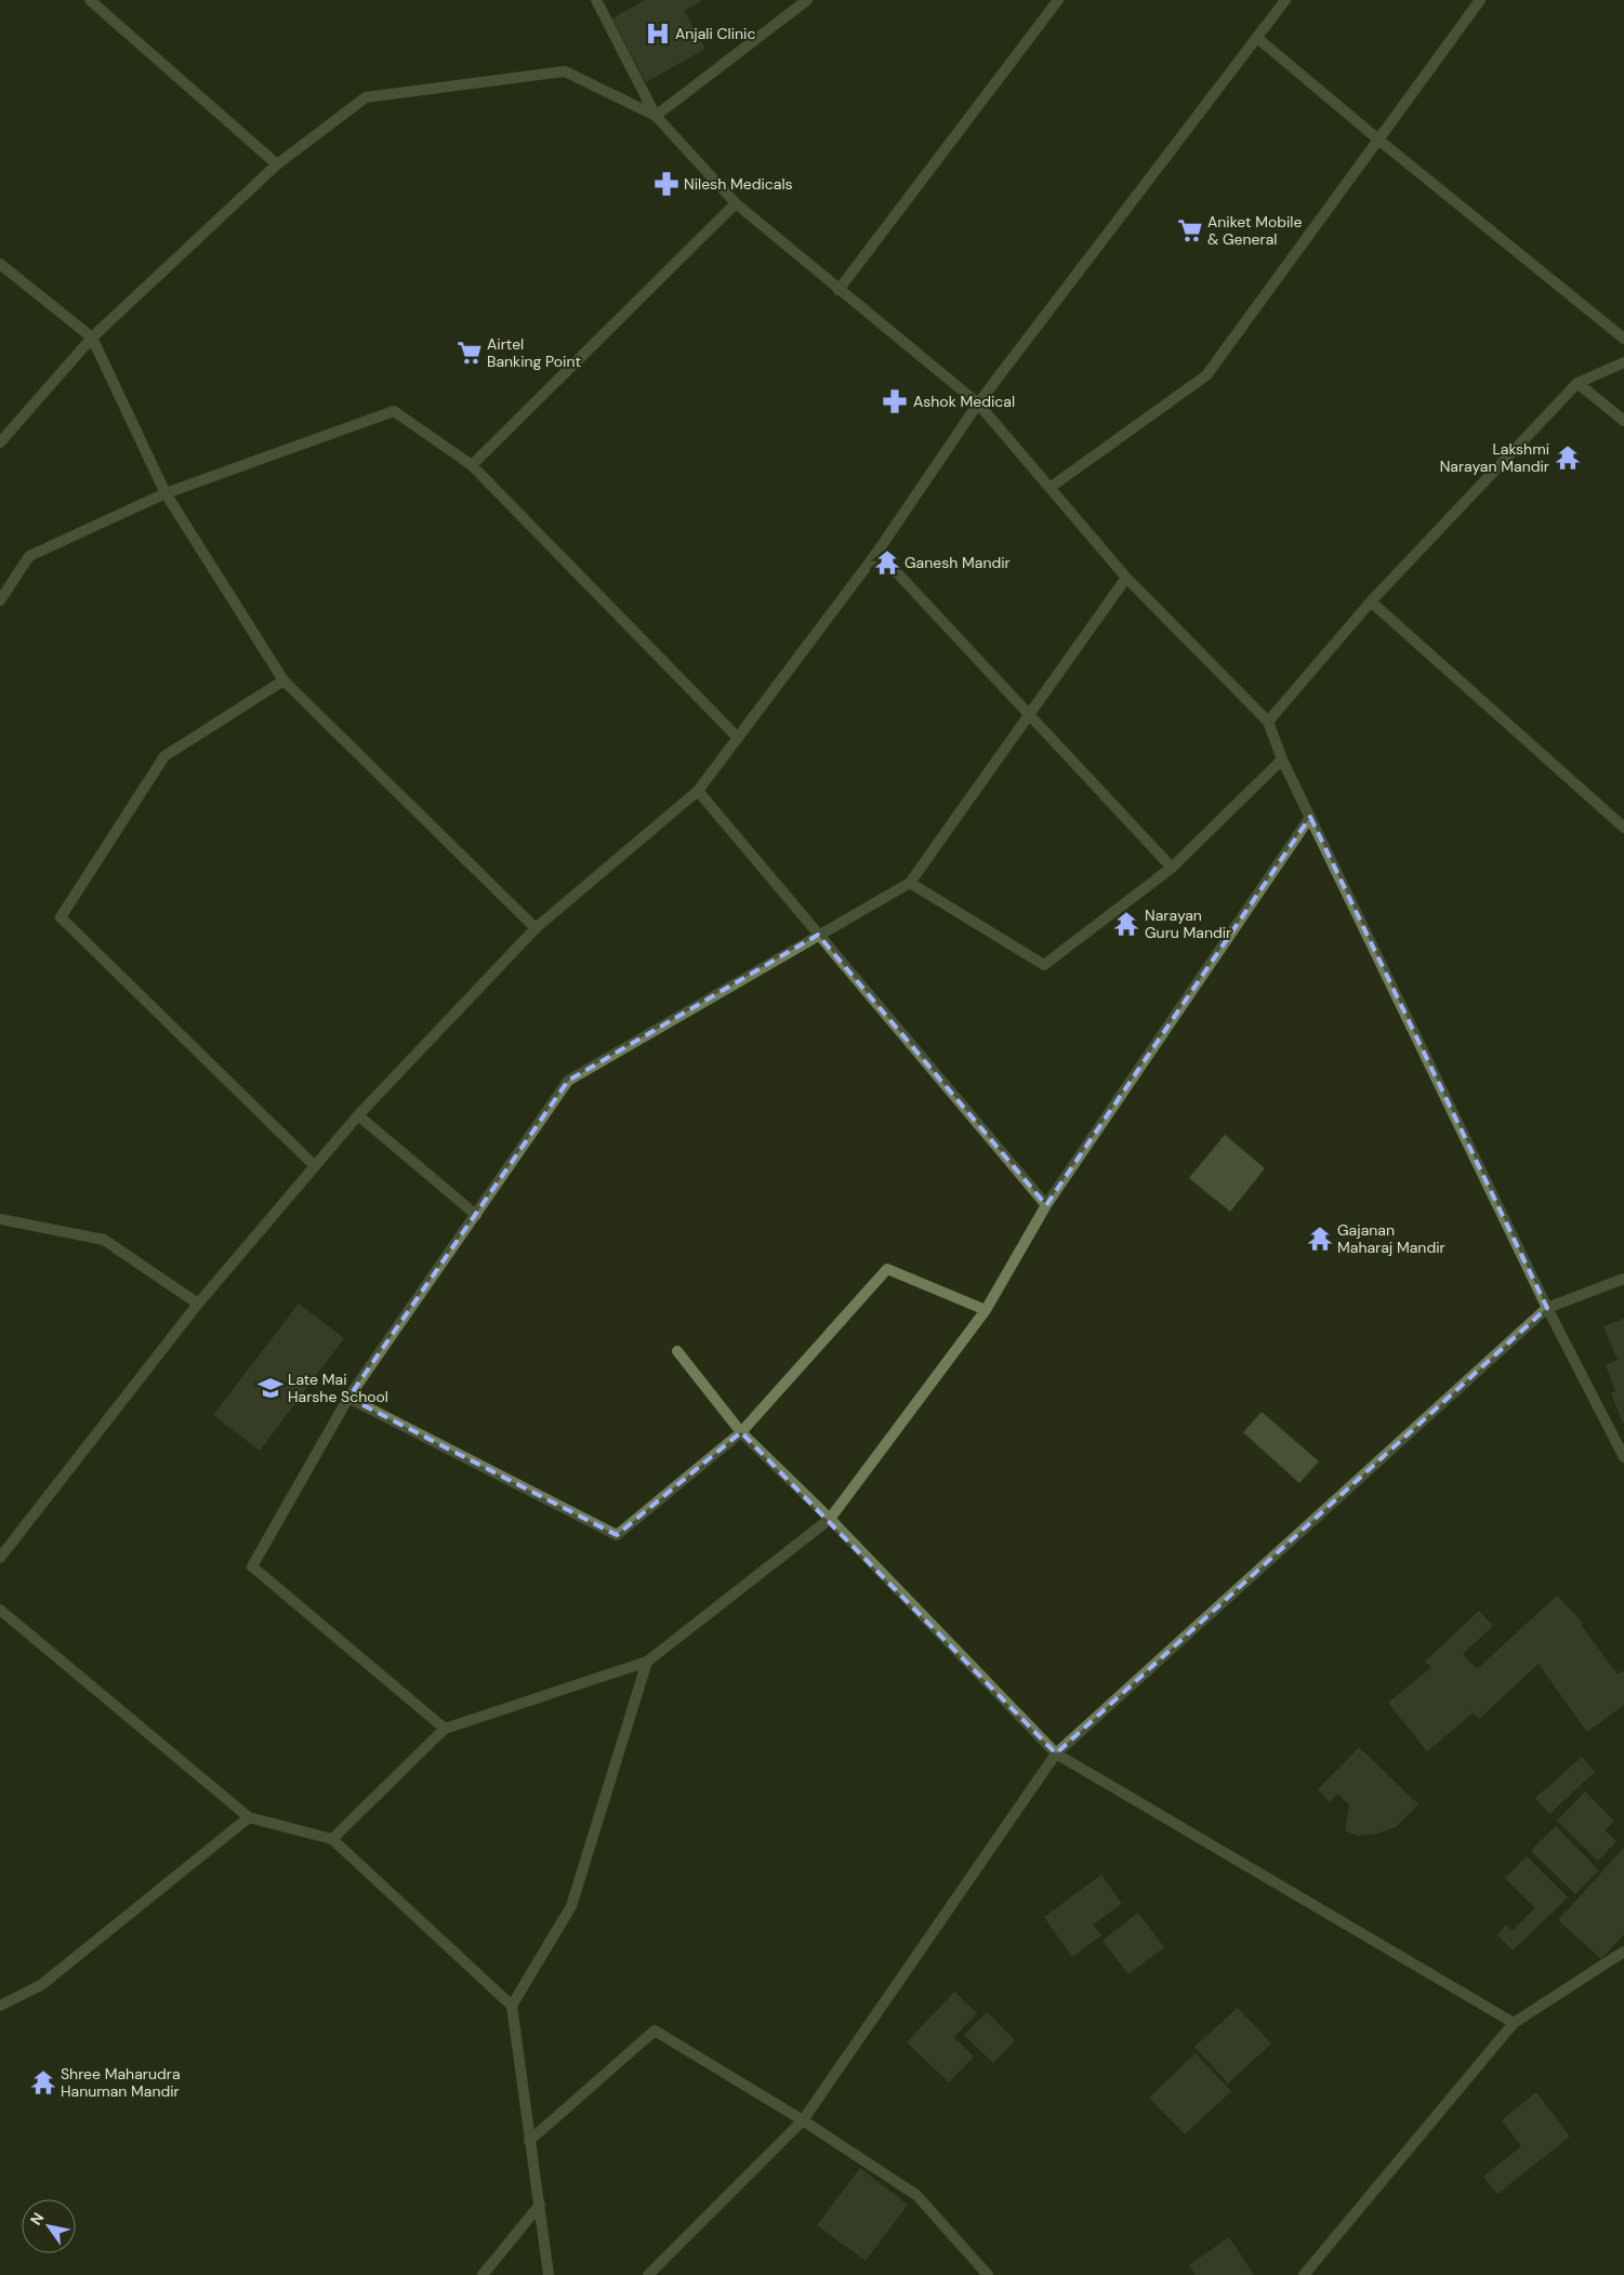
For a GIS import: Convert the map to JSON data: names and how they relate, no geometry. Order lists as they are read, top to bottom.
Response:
{
  "places": {
    "hospital": ["Anjali Clinic"],
    "pharmacy": ["Nilesh Medicals", "Ashok Medical"],
    "supermarket": ["Aniket Mobile & General", "Airtel Banking Point"],
    "temple": [
      "Lakshmi Narayan Mandir",
      "Ganesh Mandir",
      "Narayan Guru Mandir",
      "Gajanan Maharaj Mandir",
      "Shree Maharudra Hanuman Mandir"
    ],
    "school or university": ["Late Mai Harshe School"]
  },
  "north": "top left"
}
